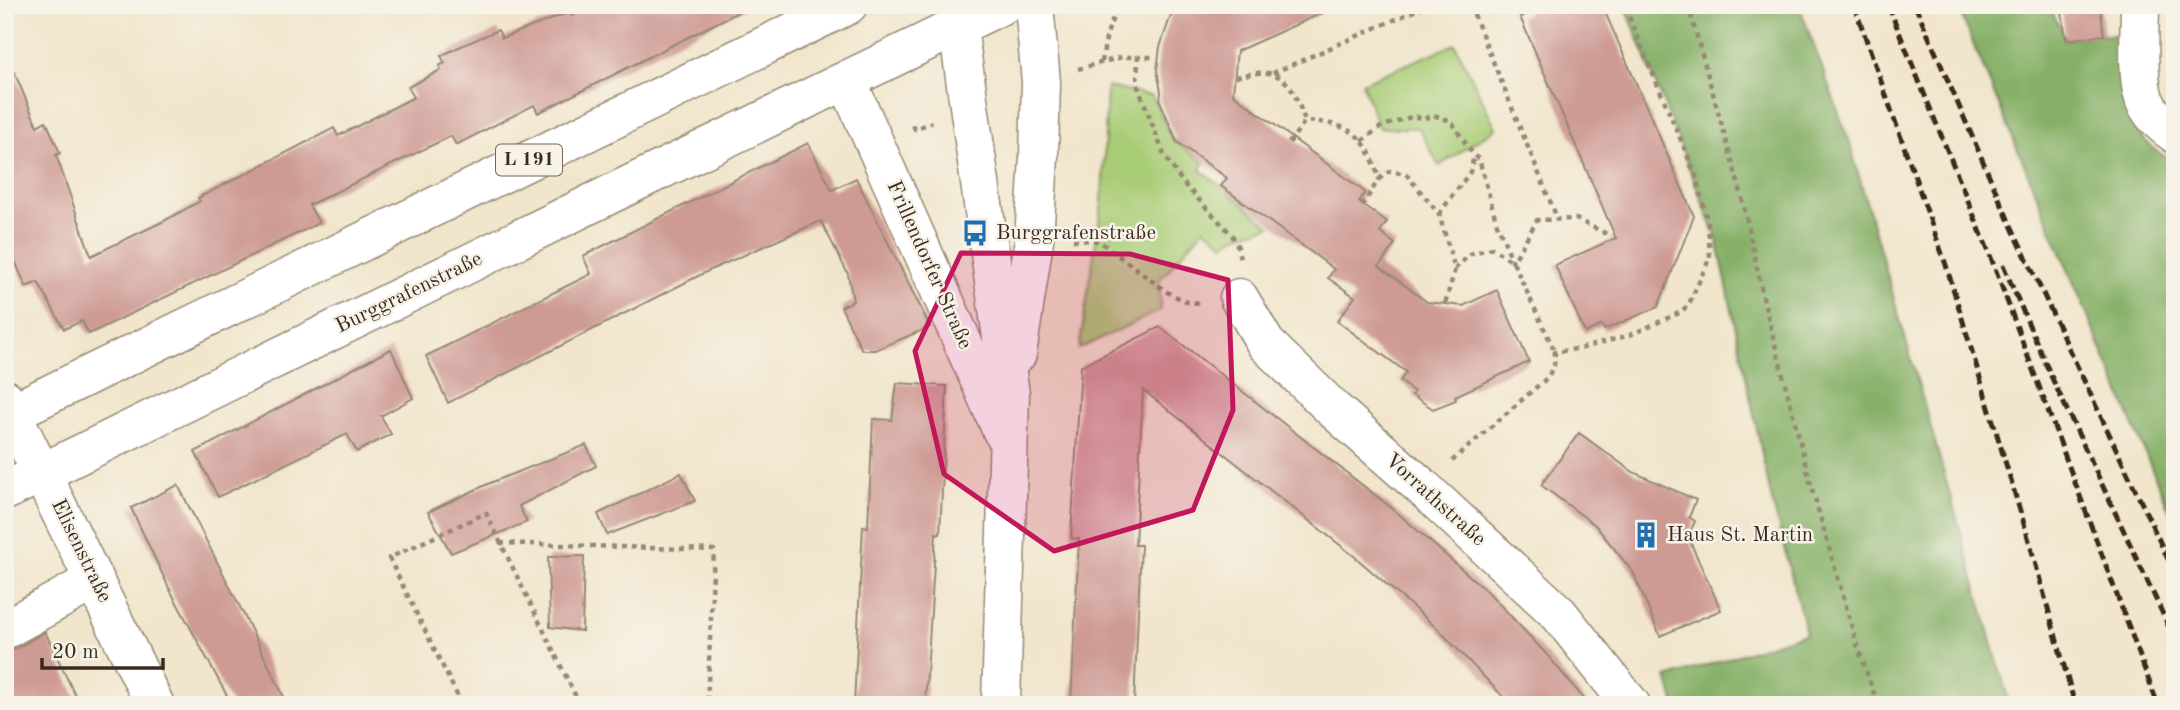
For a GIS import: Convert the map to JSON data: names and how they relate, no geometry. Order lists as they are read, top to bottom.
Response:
{
  "streets": {
    "street": [
      "L 191",
      "Frillendorfer Straße",
      "Burggrafenstraße",
      "Vorrathstraße",
      "Elisenstraße"
    ]
  },
  "crossings": [
    ["L 191", "Elisenstraße"],
    ["Frillendorfer Straße", "Burggrafenstraße"],
    ["Burggrafenstraße", "Elisenstraße"]
  ],
  "places": {
    "bus stop": ["Burggrafenstraße"],
    "building": ["Haus St. Martin"]
  },
  "scale_bar": "20 m"
}
